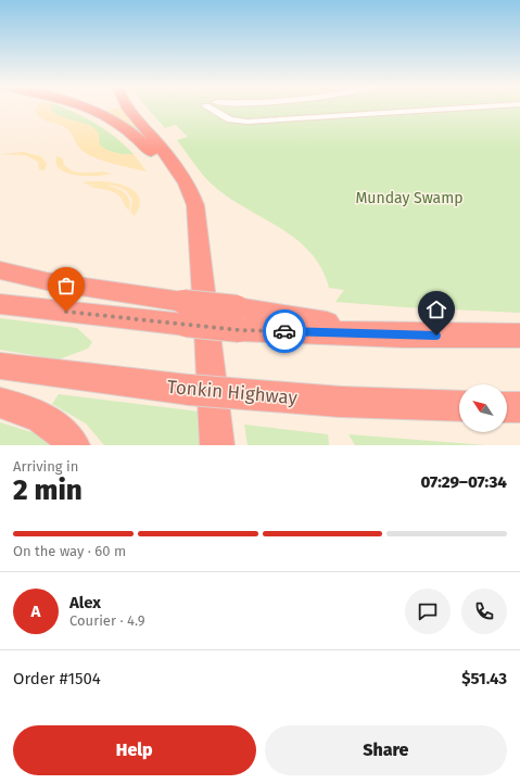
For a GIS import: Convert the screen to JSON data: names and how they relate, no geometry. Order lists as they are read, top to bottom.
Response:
{
  "streets": {
    "highway": ["Tonkin Highway"]
  },
  "parks": ["Munday Swamp"],
  "north": "top left",
  "page": {
    "heading": ["2 min", "Arriving in", "07:29–07:34"],
    "panel": [
      "Alex",
      "Courier · 4.9",
      "Order #1504",
      "$51.43"
    ],
    "bar": "On the way · 60 m",
    "round": "A",
    "buttons": ["Help", "Share"]
  }
}
